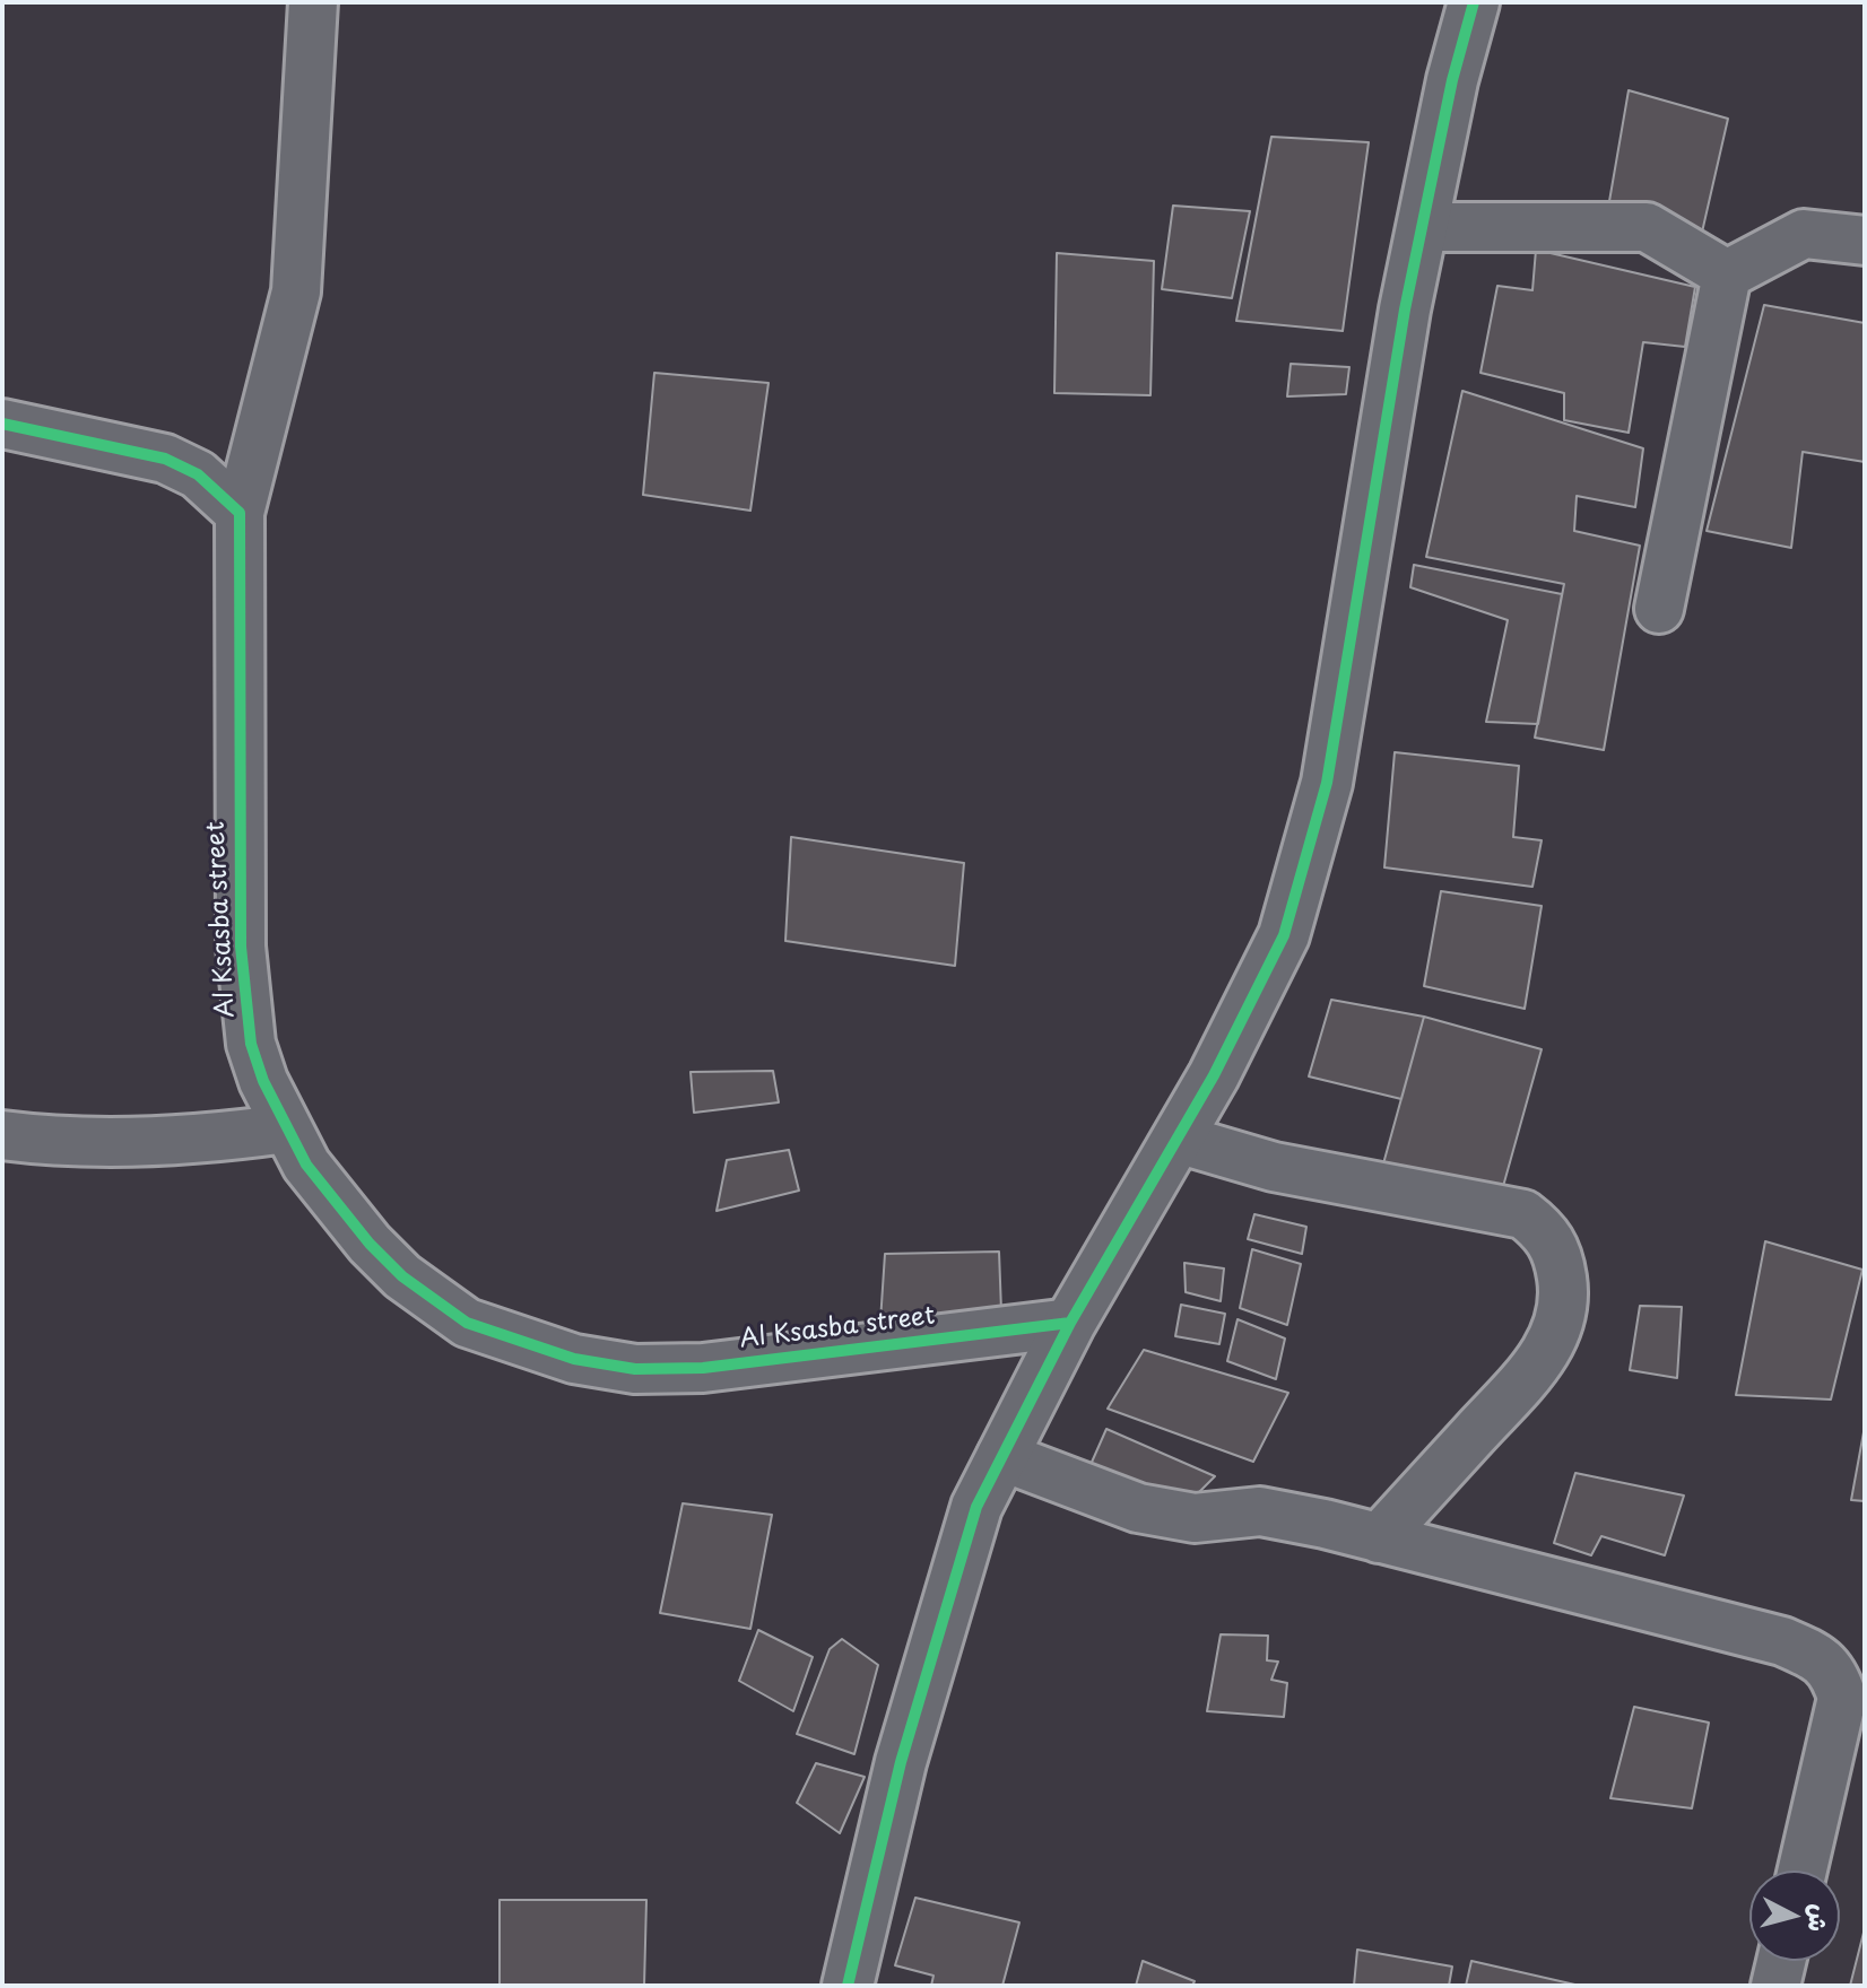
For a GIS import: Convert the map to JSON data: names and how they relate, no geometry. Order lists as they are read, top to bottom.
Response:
{
  "streets": {
    "street": ["Al Ksasba street"]
  },
  "north": "right"
}
